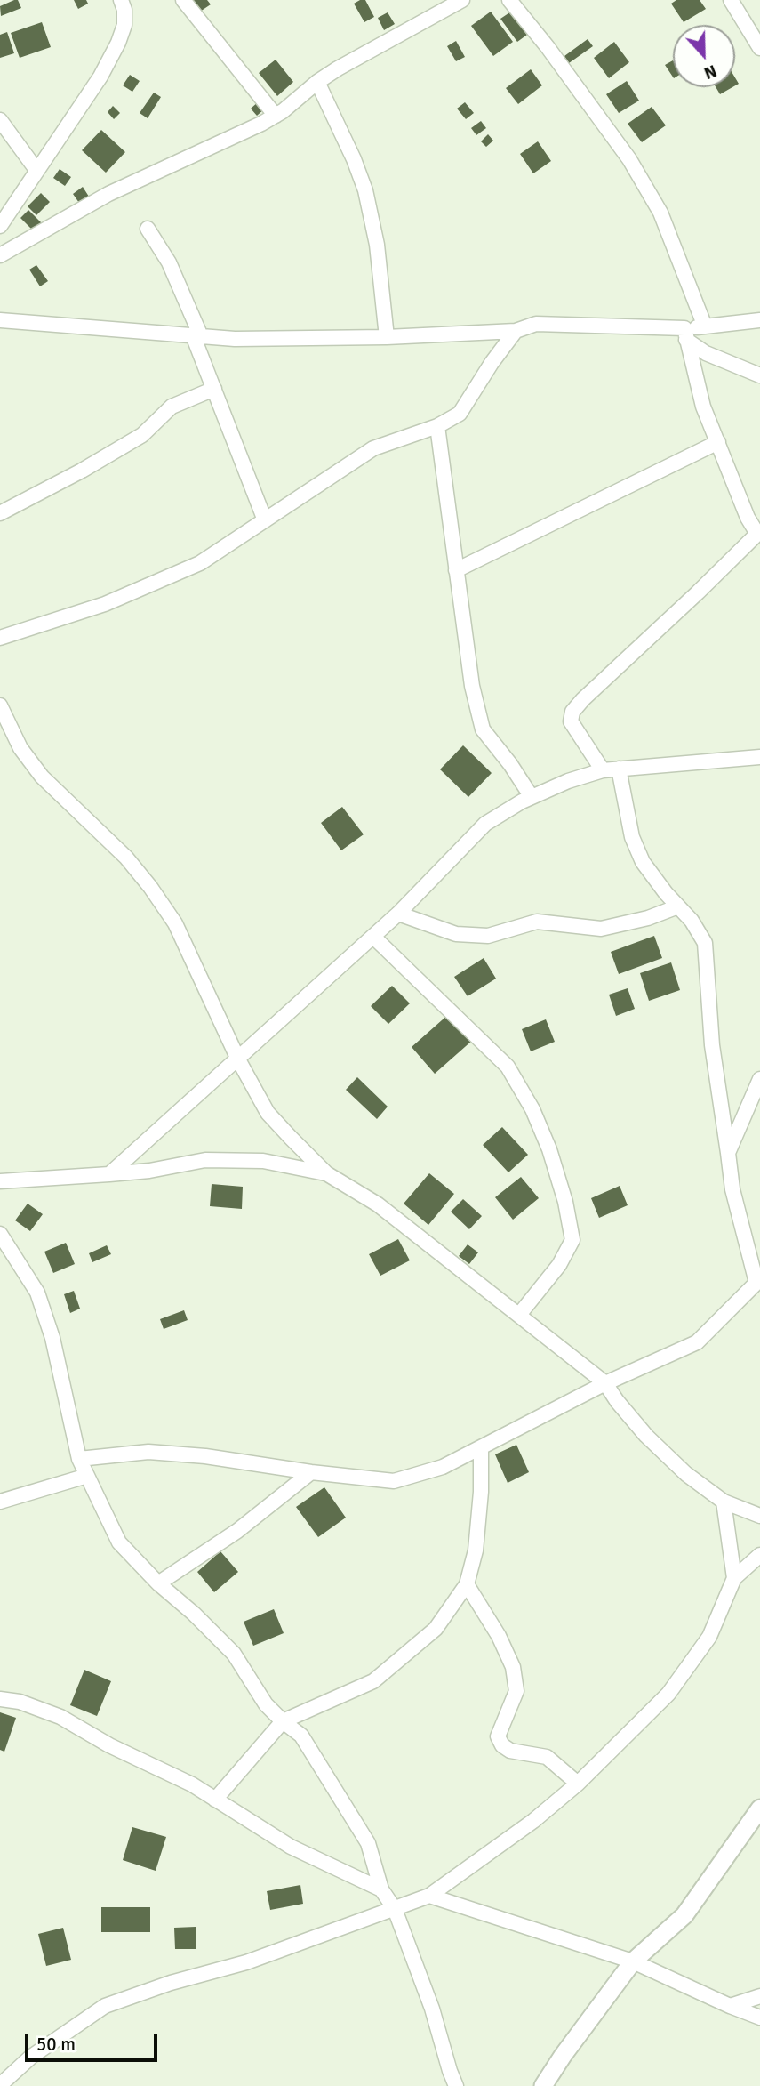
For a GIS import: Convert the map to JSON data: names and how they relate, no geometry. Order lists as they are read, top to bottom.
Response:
{
  "scale_bar": "50 m",
  "north": "bottom"
}
